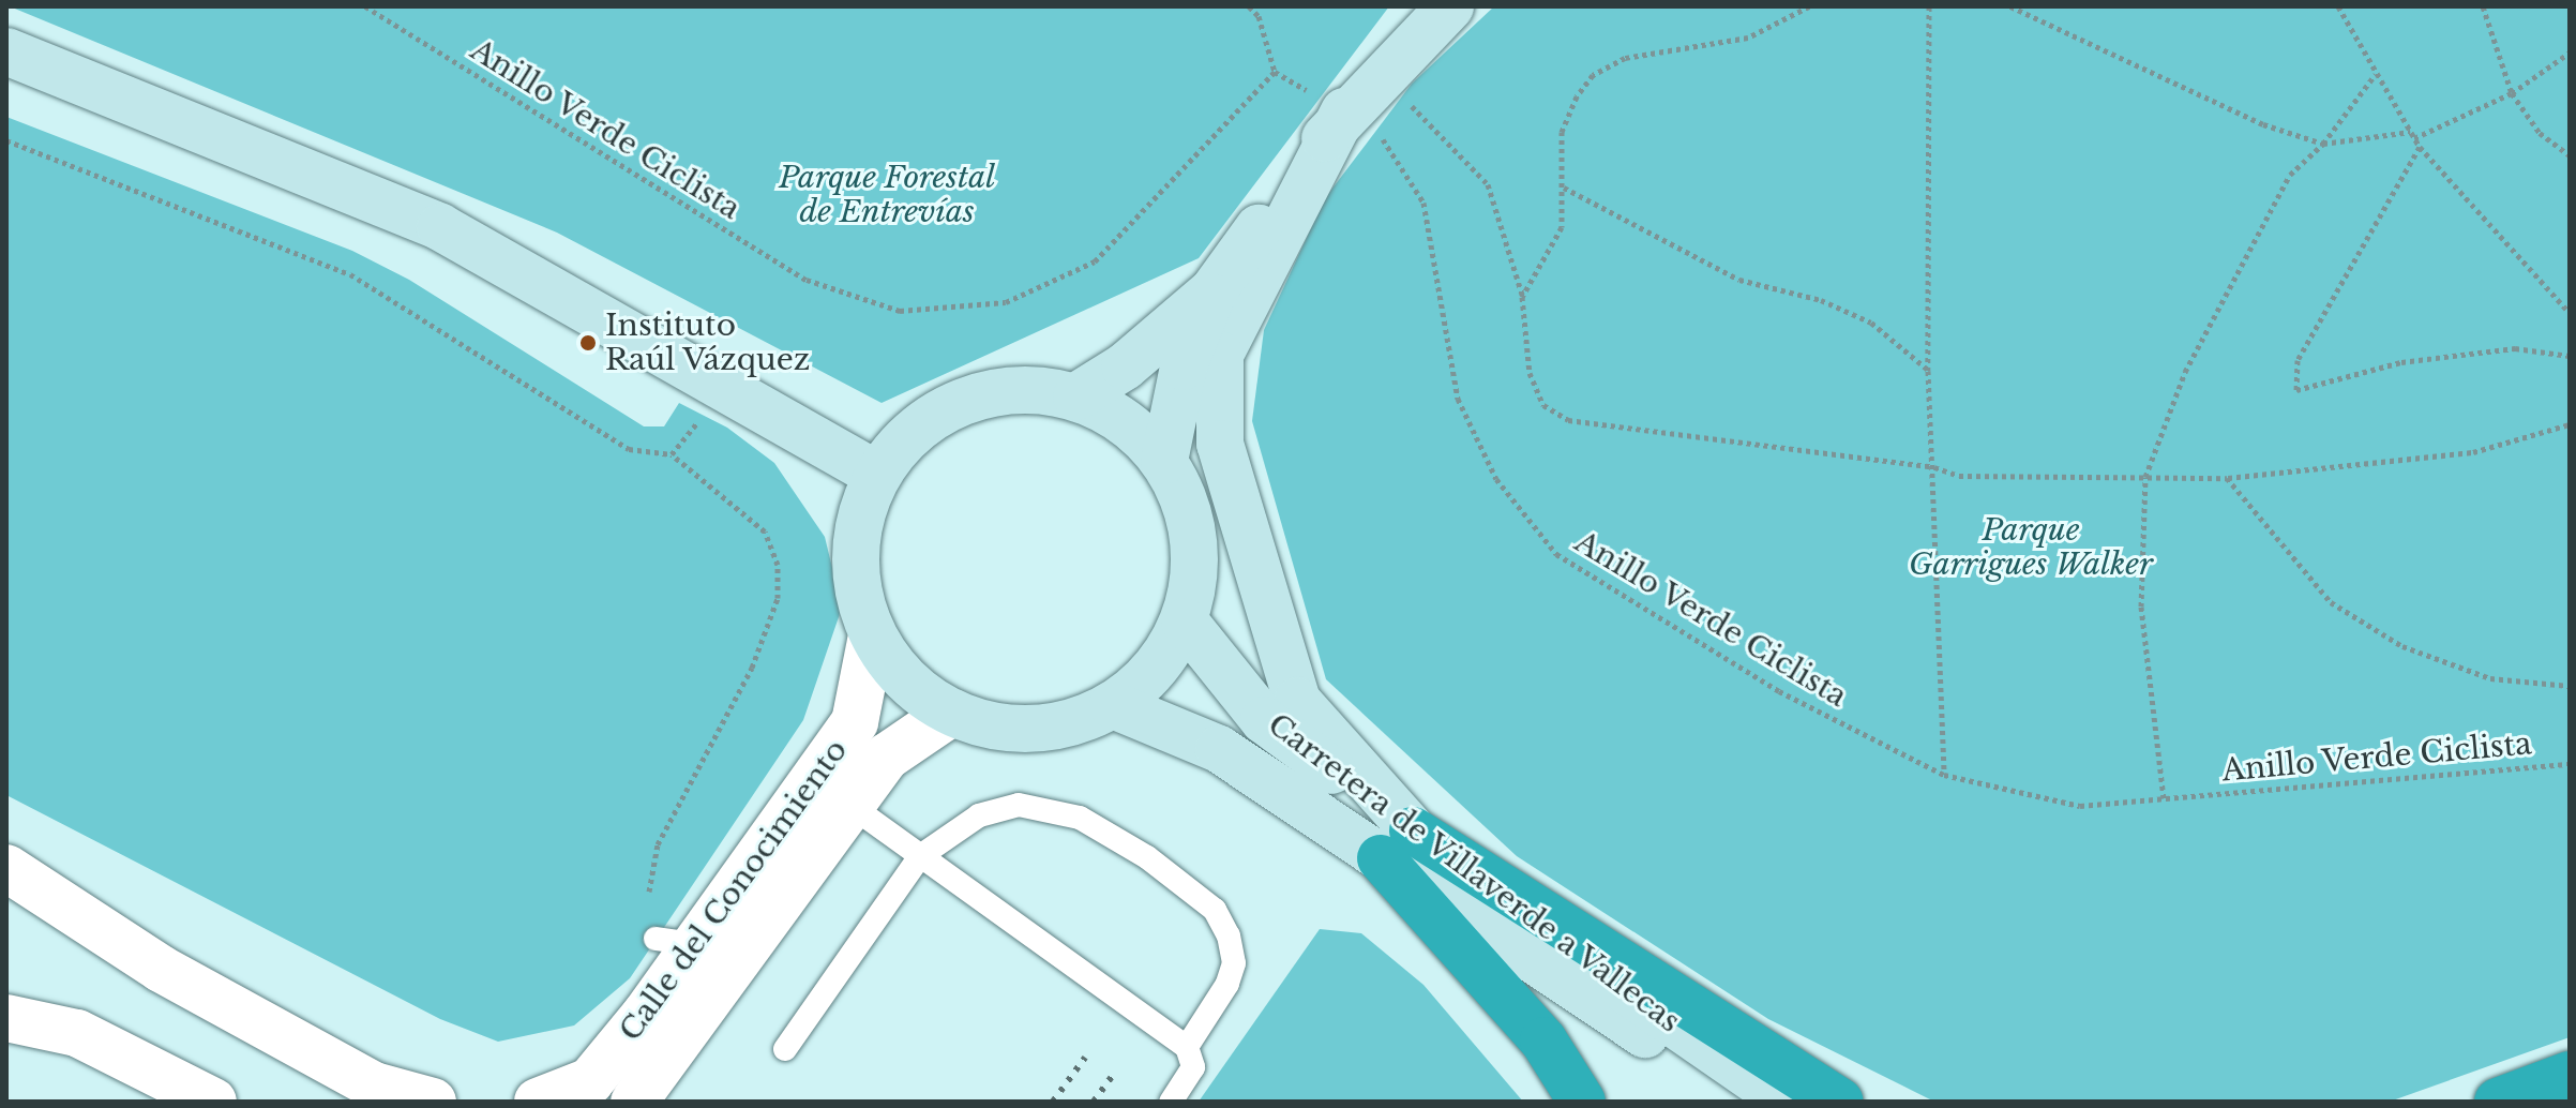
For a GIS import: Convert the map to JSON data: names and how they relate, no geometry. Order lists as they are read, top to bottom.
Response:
{
  "streets": {
    "main road": ["Carretera de Villaverde a Vallecas"],
    "street": ["Calle del Conocimiento"],
    "path": ["Anillo Verde Ciclista"]
  },
  "parks": ["Parque Forestal de Entrevías", "Parque Garrigues Walker"],
  "places": ["Instituto Raúl Vázquez"]
}
